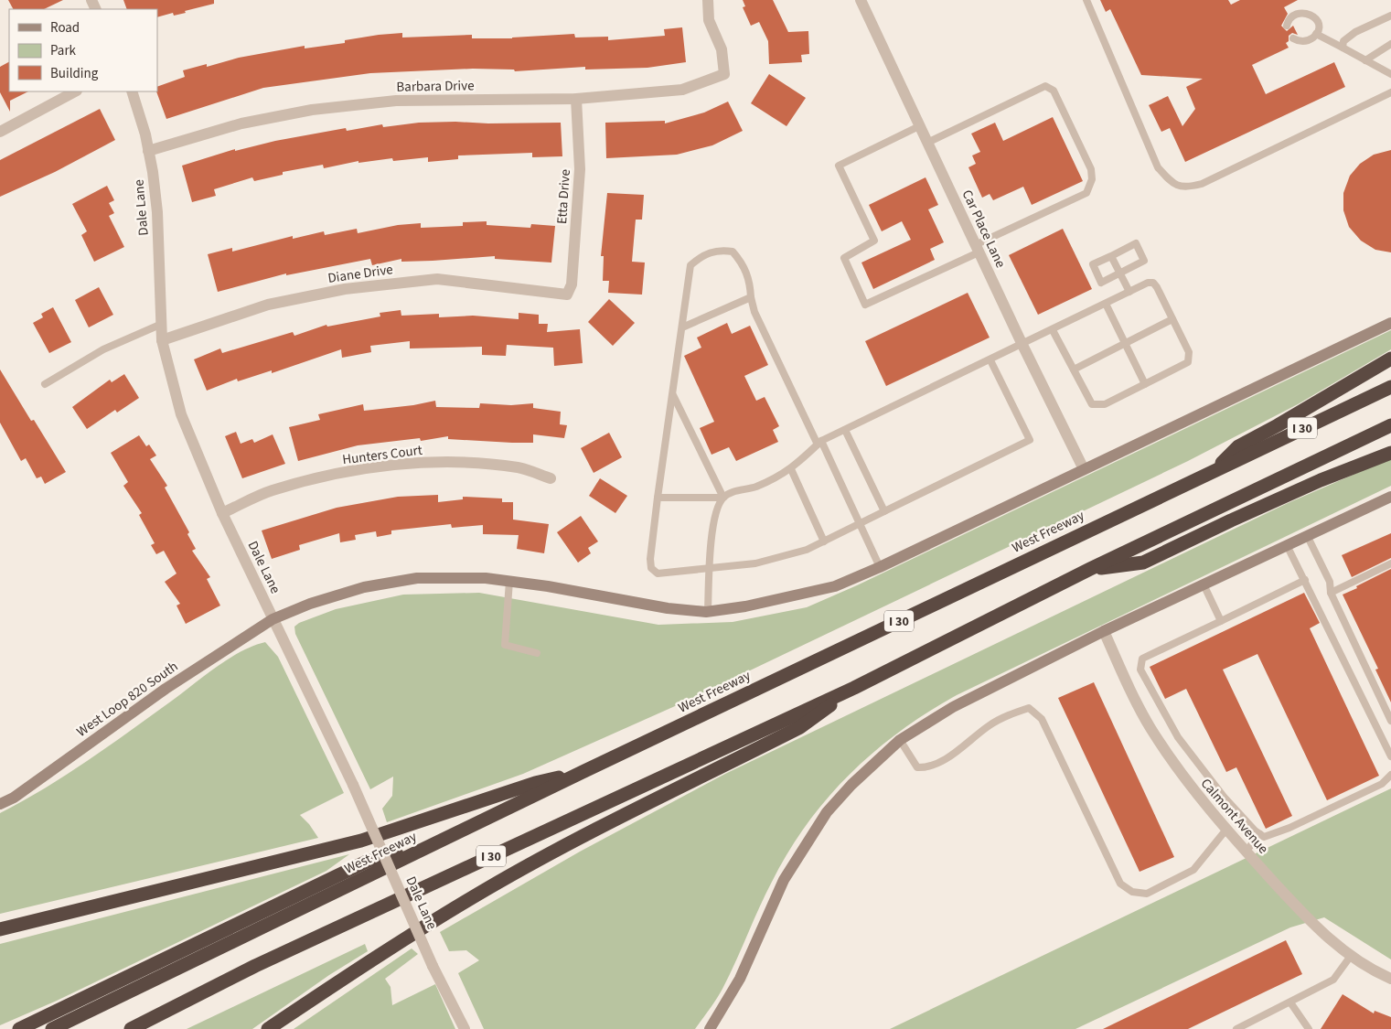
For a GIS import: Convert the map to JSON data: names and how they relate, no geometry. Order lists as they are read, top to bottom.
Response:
{
  "streets": {
    "highway": ["I 30", "West Freeway"],
    "main road": ["West Loop 820 South"],
    "street": [
      "Barbara Drive",
      "Etta Drive",
      "Dale Lane",
      "Car Place Lane",
      "Diane Drive",
      "Hunters Court",
      "Calmont Avenue"
    ]
  },
  "crossings": [
    ["Barbara Drive", "Etta Drive"],
    ["Barbara Drive", "Dale Lane"],
    ["Etta Drive", "Diane Drive"],
    ["Dale Lane", "Diane Drive"],
    ["Dale Lane", "Hunters Court"],
    ["Dale Lane", "West Loop 820 South"]
  ],
  "legend": ["Road", "Park", "Building"]
}
